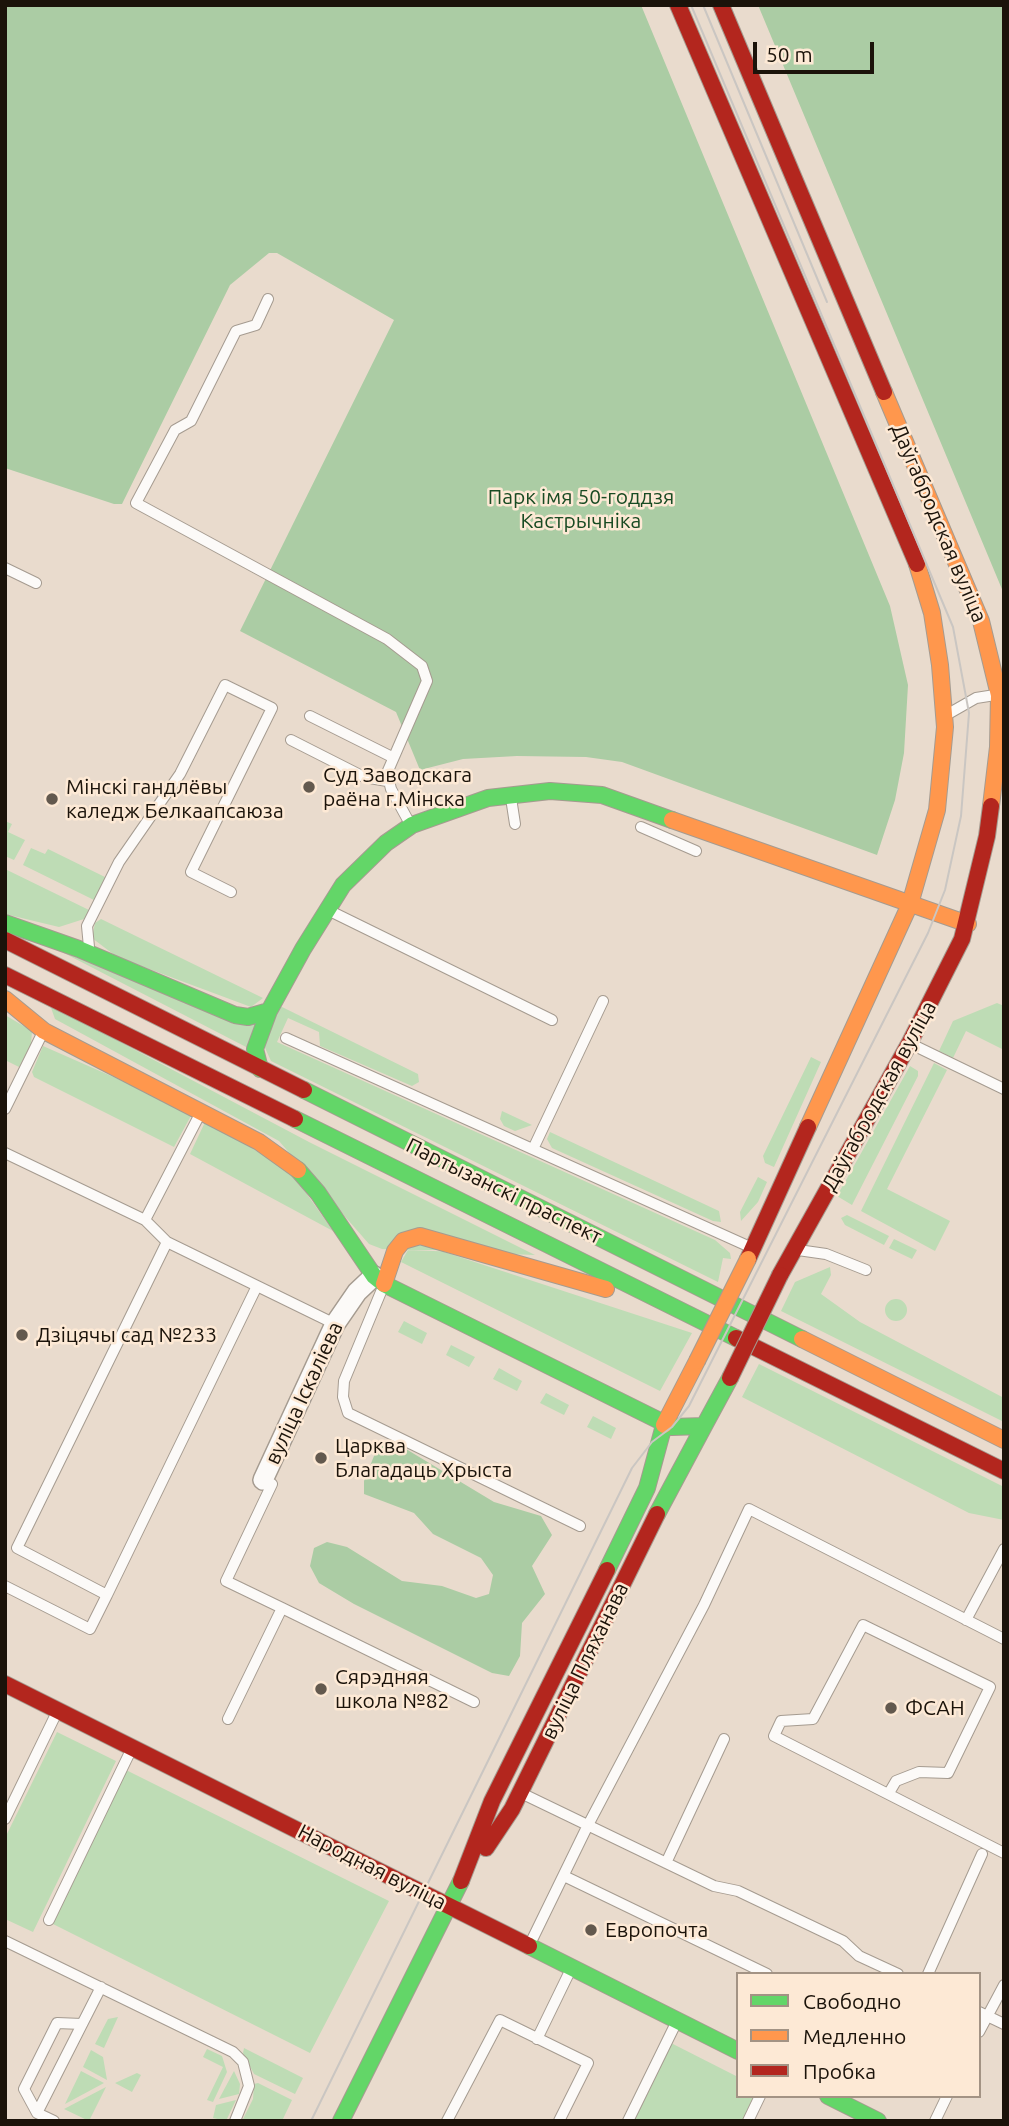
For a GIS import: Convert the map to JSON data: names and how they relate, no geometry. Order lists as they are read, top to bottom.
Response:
{
  "streets": {
    "main road": [
      "Даўгабродская вуліца",
      "Партызанскі праспект",
      "вуліца Пляханава",
      "Народная вуліца"
    ],
    "street": ["вуліца Іскаліева"]
  },
  "crossings": [
    ["Даўгабродская вуліца", "вуліца Пляханава"],
    ["вуліца Пляханава", "Народная вуліца"]
  ],
  "parks": ["Парк імя 50-годдзя Кастрычніка"],
  "places": [
    "Суд Заводскага раёна г.Мінска",
    "Мінскі гандлёвы каледж Белкаапсаюза",
    "Дзіцячы сад №233",
    "Царква Благадаць Хрыста",
    "Сярэдняя школа №82",
    "ФСАН",
    "Европочта"
  ],
  "legend": ["Свободно", "Медленно", "Пробка"],
  "scale_bar": "50 m"
}
